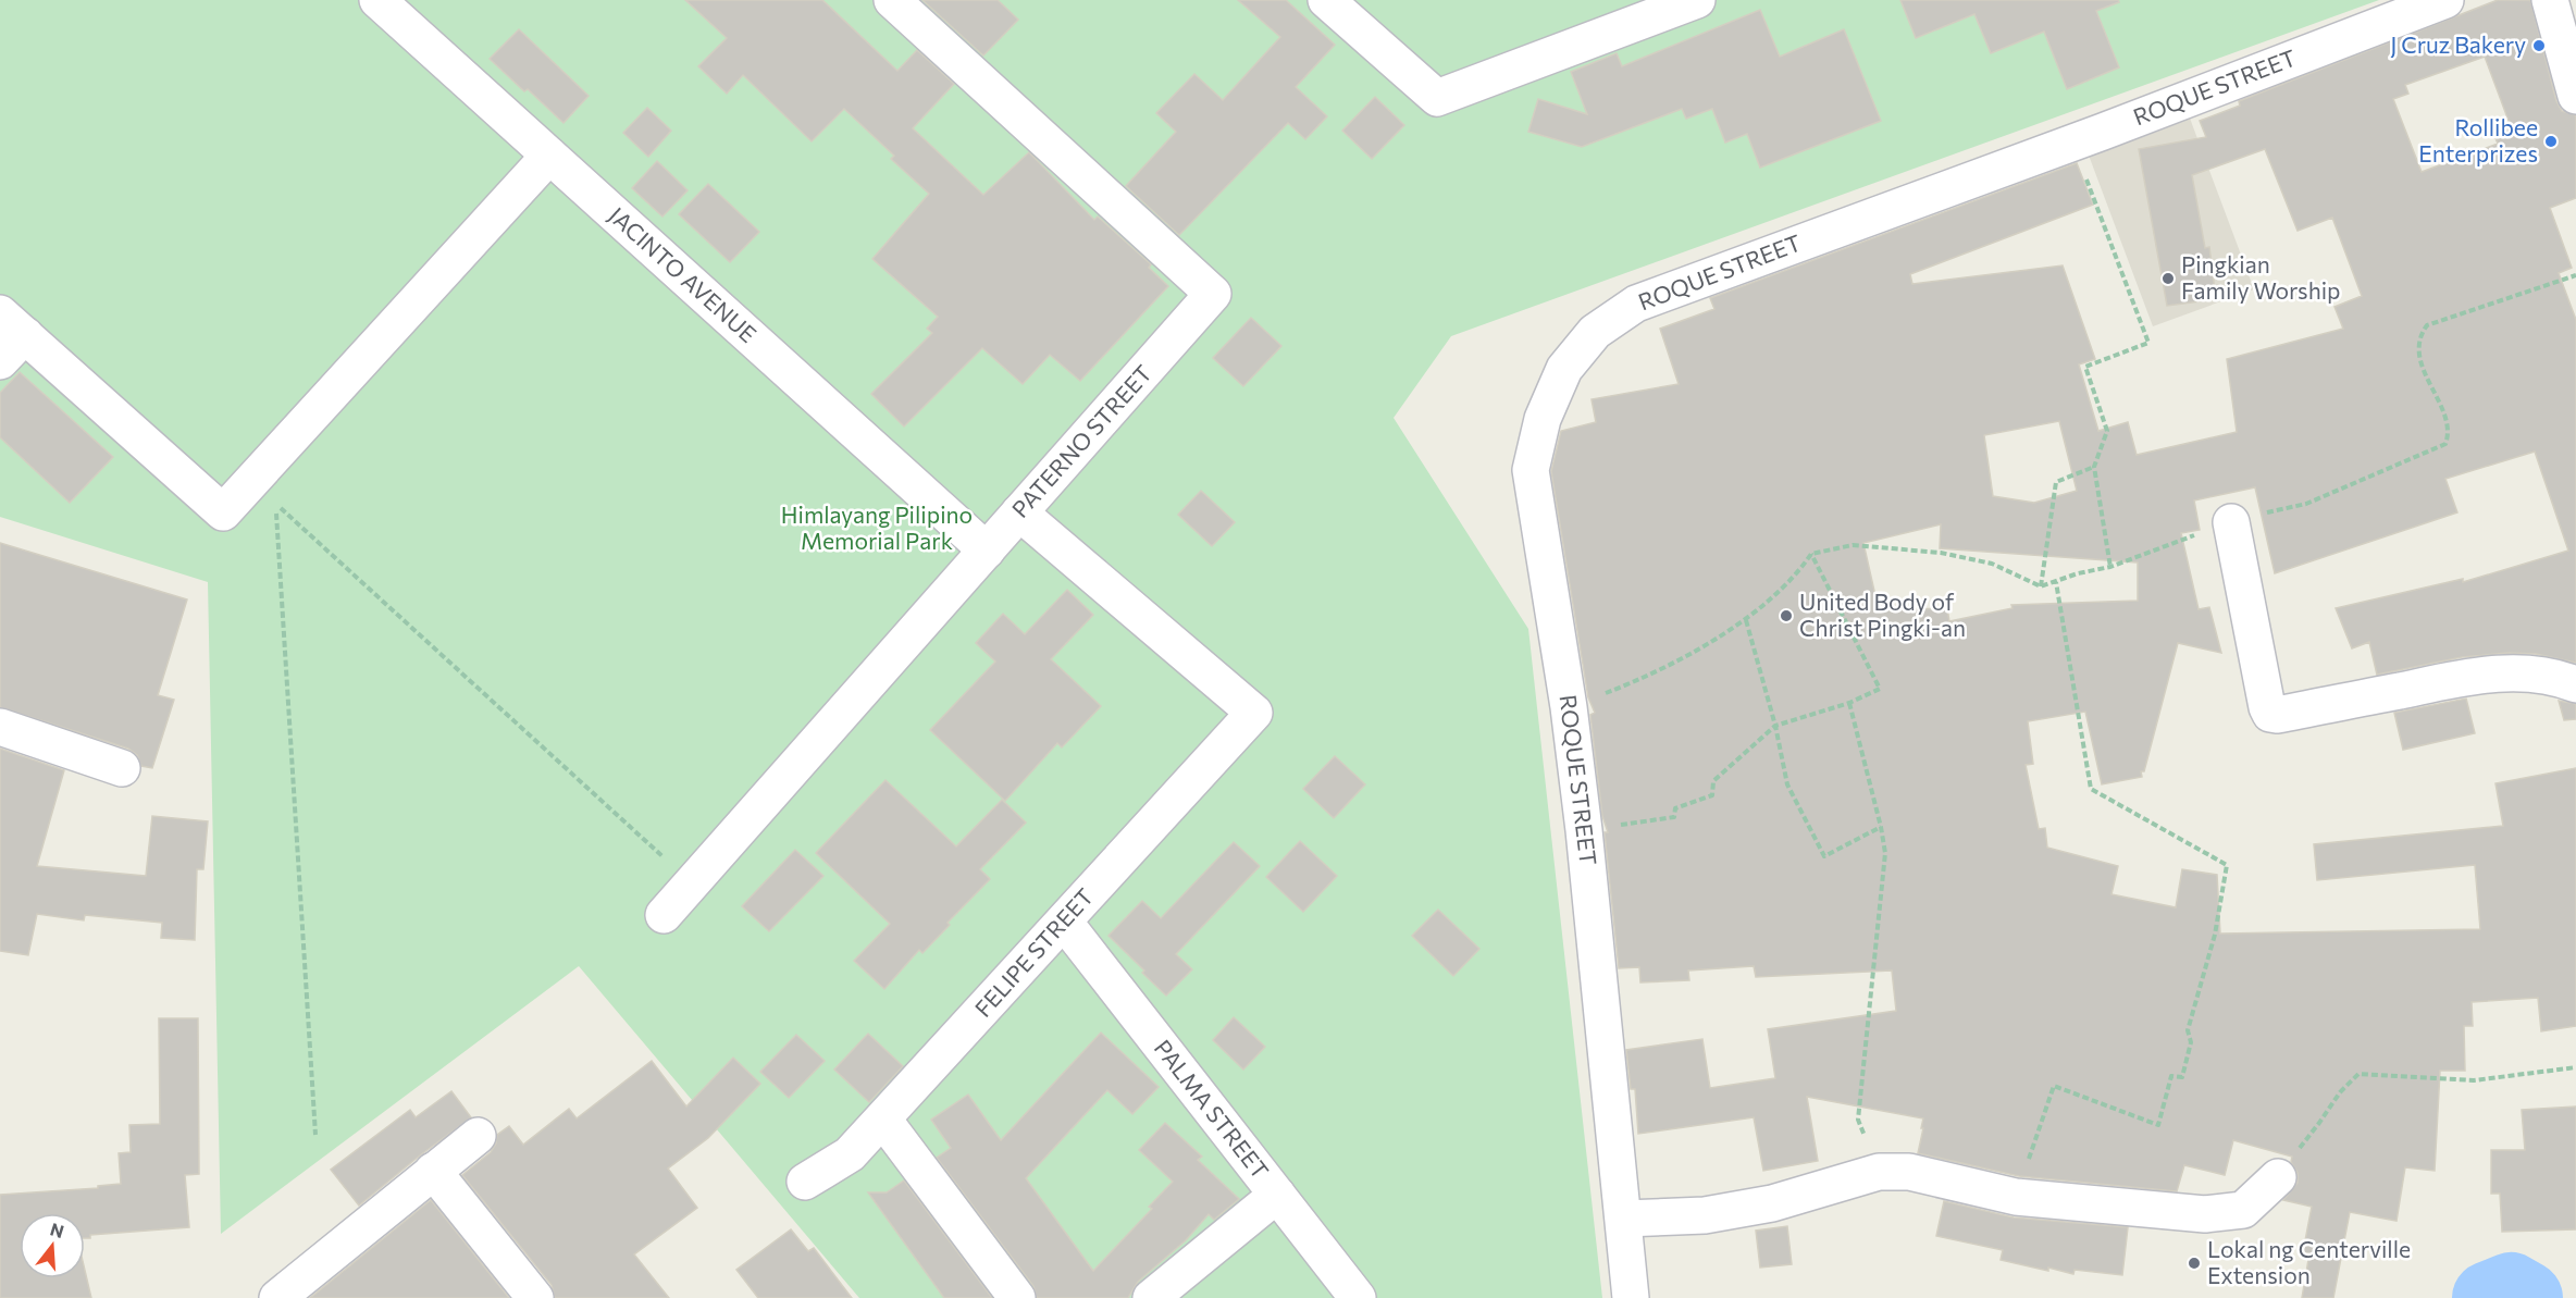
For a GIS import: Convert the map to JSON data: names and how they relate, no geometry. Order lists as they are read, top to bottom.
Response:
{
  "streets": {
    "street": [
      "ROQUE STREET",
      "JACINTO AVENUE",
      "PATERNO STREET",
      "FELIPE STREET",
      "PALMA STREET"
    ]
  },
  "crossings": [
    ["JACINTO AVENUE", "PATERNO STREET"],
    ["PATERNO STREET", "FELIPE STREET"],
    ["FELIPE STREET", "PALMA STREET"]
  ],
  "parks": ["Himlayang Pilipino Memorial Park"],
  "places": [
    "J Cruz Bakery",
    "Rollibee Enterprizes",
    "Pingkian Family Worship",
    "United Body of Christ Pingki-an",
    "Lokal ng Centerville Extension"
  ],
  "north": "top"
}
